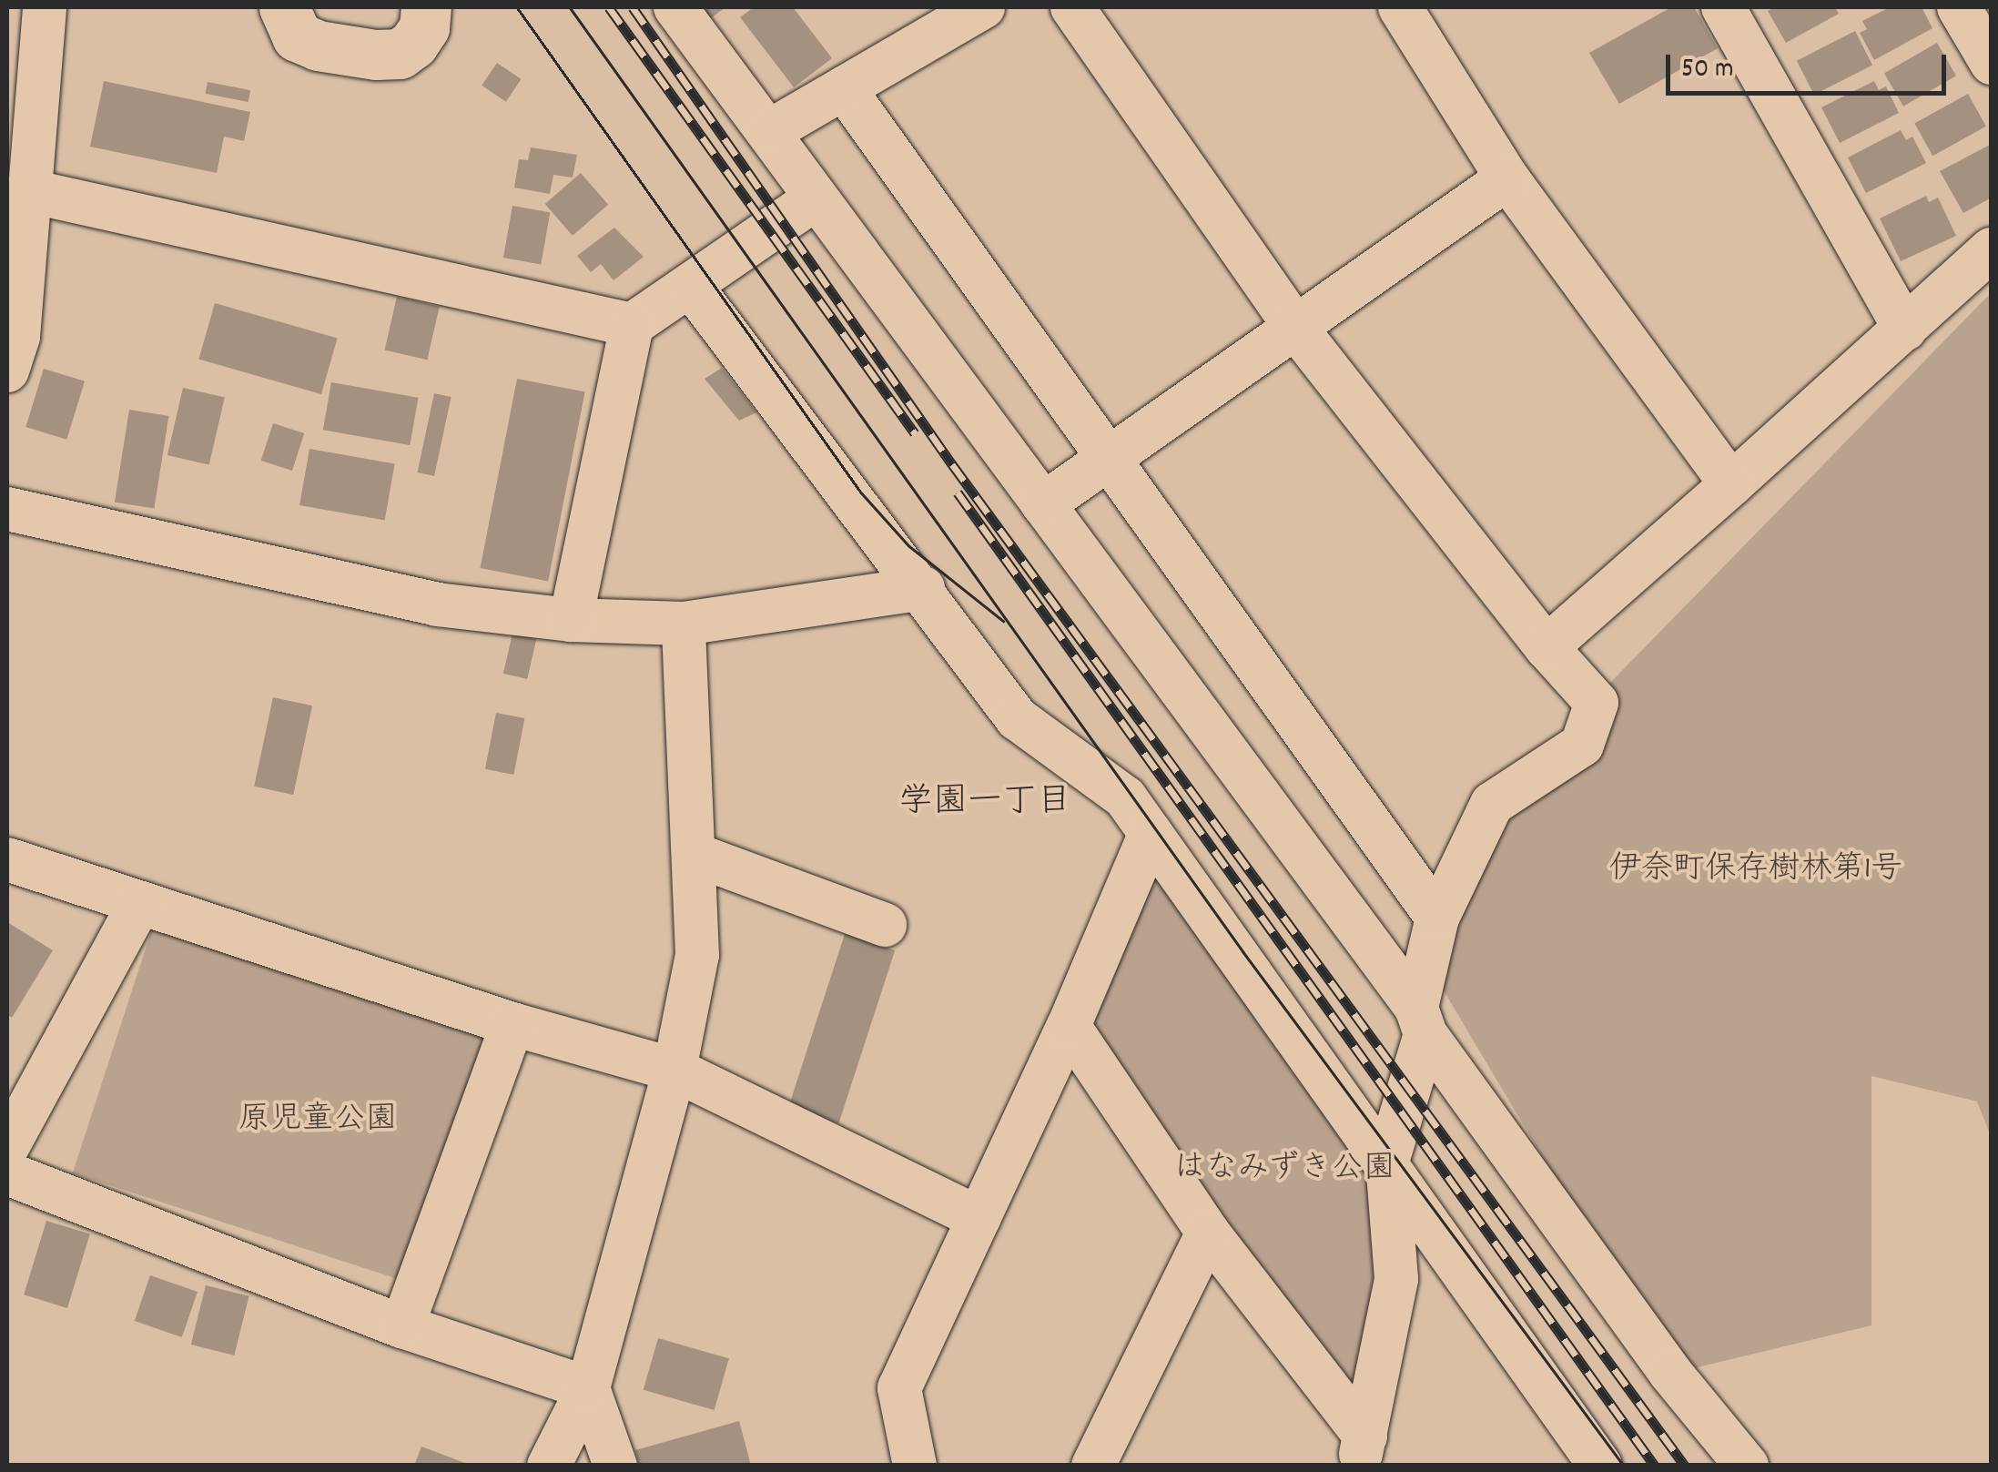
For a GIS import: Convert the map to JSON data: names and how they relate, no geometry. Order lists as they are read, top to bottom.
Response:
{
  "districts": ["学園一丁目"],
  "parks": ["伊奈町保存樹林第1号", "原児童公園", "はなみずき公園"],
  "scale_bar": "50 m"
}
